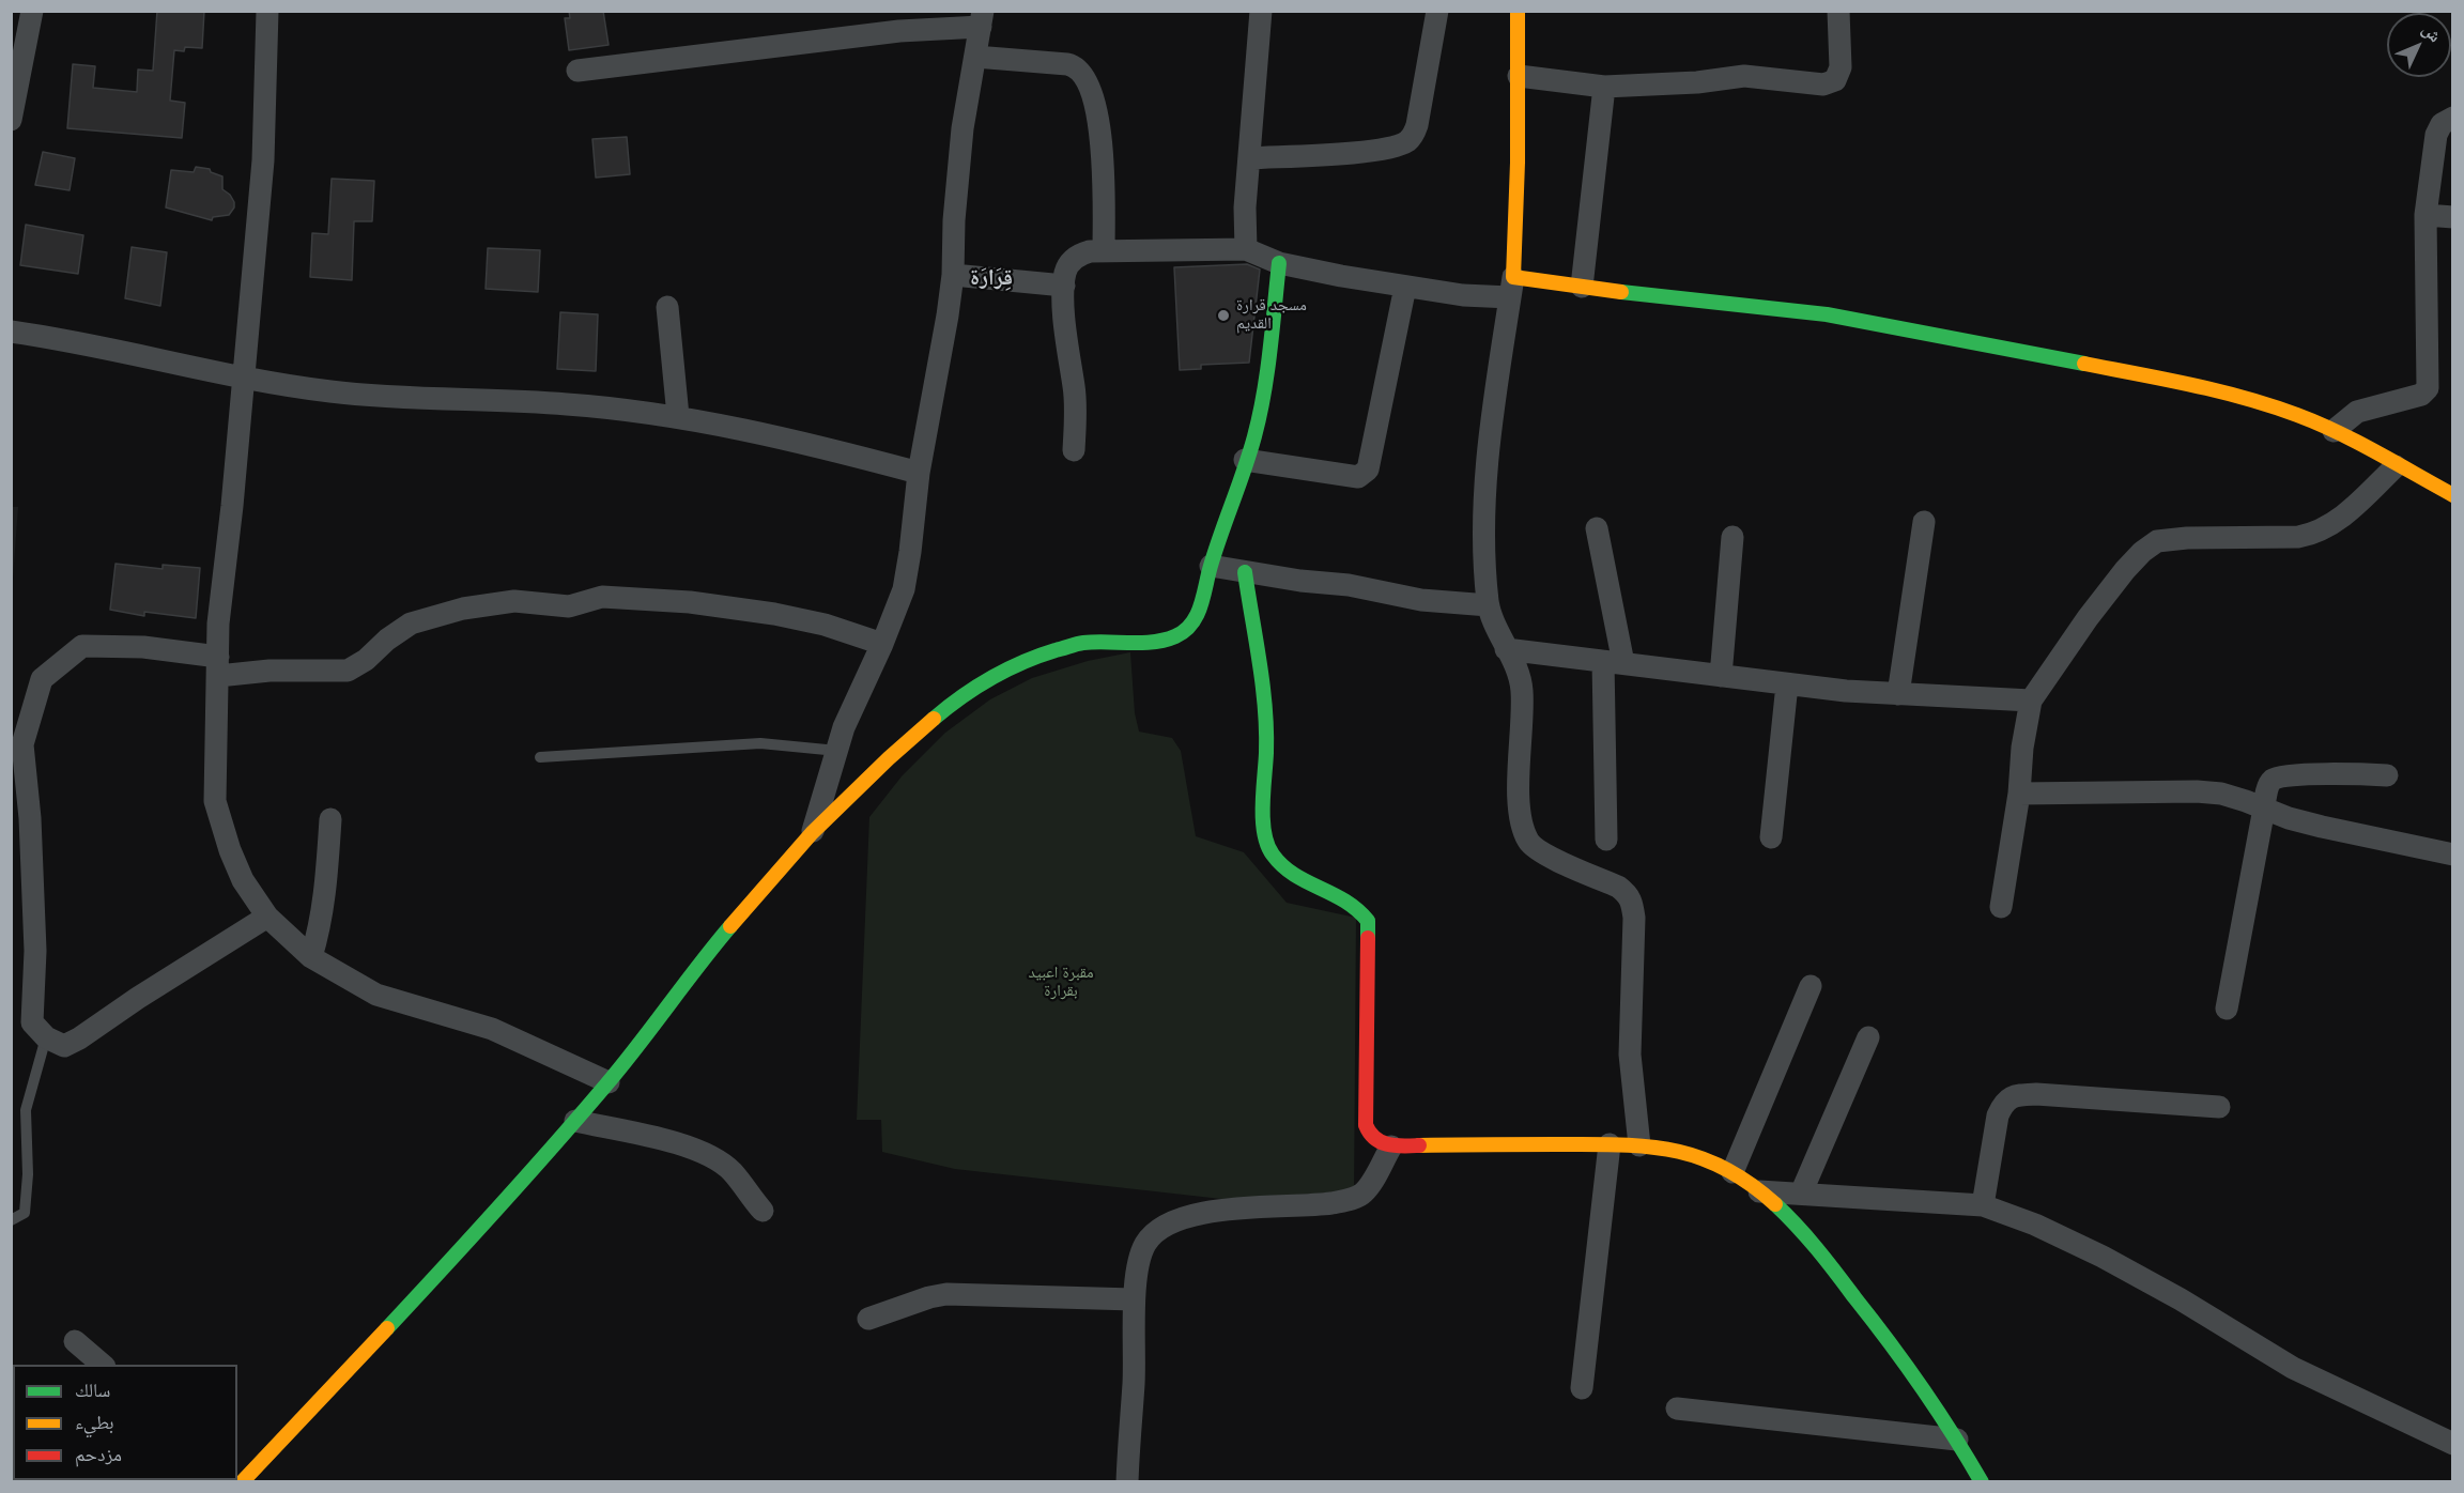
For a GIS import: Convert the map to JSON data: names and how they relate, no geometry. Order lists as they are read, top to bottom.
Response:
{
  "districts": ["قِرَارَة"],
  "parks": ["مقبرة اعبيد بقرارة"],
  "places": ["مسجد قرارة القديم"],
  "legend": ["سالك", "بطيء", "مزدحم"],
  "north": "top right"
}
